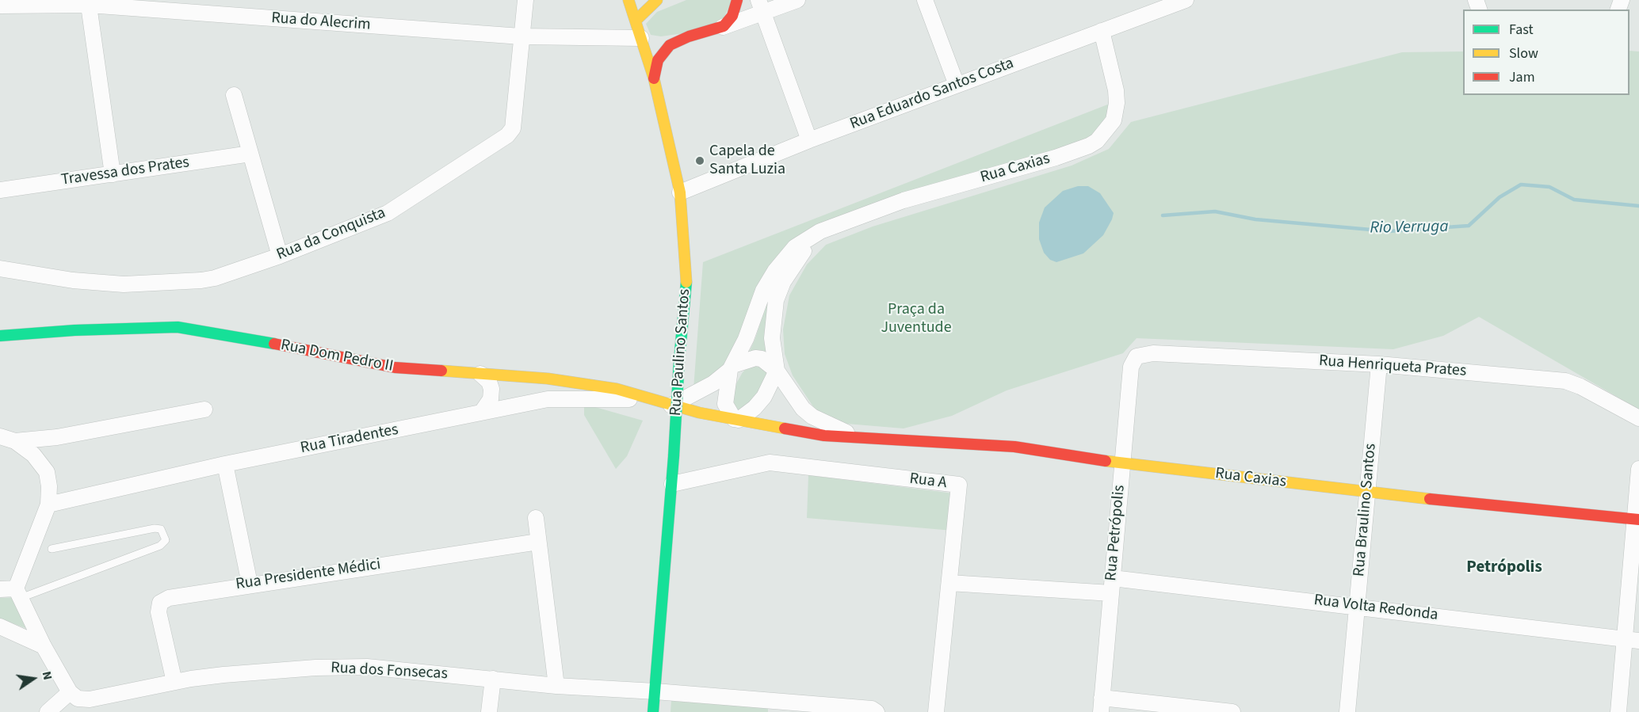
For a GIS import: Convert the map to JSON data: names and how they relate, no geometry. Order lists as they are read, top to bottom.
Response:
{
  "streets": {
    "street": [
      "Rua do Alecrim",
      "Rua Eduardo Santos Costa",
      "Rua Caxias",
      "Travessa dos Prates",
      "Rua da Conquista",
      "Rua Paulino Santos",
      "Rua Dom Pedro II",
      "Rua Henriqueta Prates",
      "Rua Tiradentes",
      "Rua A",
      "Rua Braulino Santos",
      "Rua Petrópolis",
      "Rua Presidente Médici",
      "Rua Volta Redonda",
      "Rua dos Fonsecas"
    ]
  },
  "crossings": [
    ["Rua do Alecrim", "Rua da Conquista"],
    ["Rua do Alecrim", "Rua Paulino Santos"],
    ["Rua Eduardo Santos Costa", "Rua Caxias"],
    ["Rua Eduardo Santos Costa", "Rua Paulino Santos"],
    ["Rua Caxias", "Rua Dom Pedro II"],
    ["Rua Caxias", "Rua Braulino Santos"],
    ["Rua Caxias", "Rua Petrópolis"],
    ["Rua Paulino Santos", "Rua A"],
    ["Rua Paulino Santos", "Rua dos Fonsecas"],
    ["Rua Dom Pedro II", "Rua Tiradentes"],
    ["Rua Henriqueta Prates", "Rua Braulino Santos"],
    ["Rua Henriqueta Prates", "Rua Petrópolis"],
    ["Rua A", "Rua Volta Redonda"],
    ["Rua Braulino Santos", "Rua Volta Redonda"],
    ["Rua Petrópolis", "Rua Volta Redonda"],
    ["Rua Presidente Médici", "Rua dos Fonsecas"]
  ],
  "districts": ["Petrópolis"],
  "water": ["Rio Verruga"],
  "parks": ["Praça da Juventude"],
  "places": ["Capela de Santa Luzia"],
  "legend": ["Fast", "Slow", "Jam"],
  "north": "right"
}
